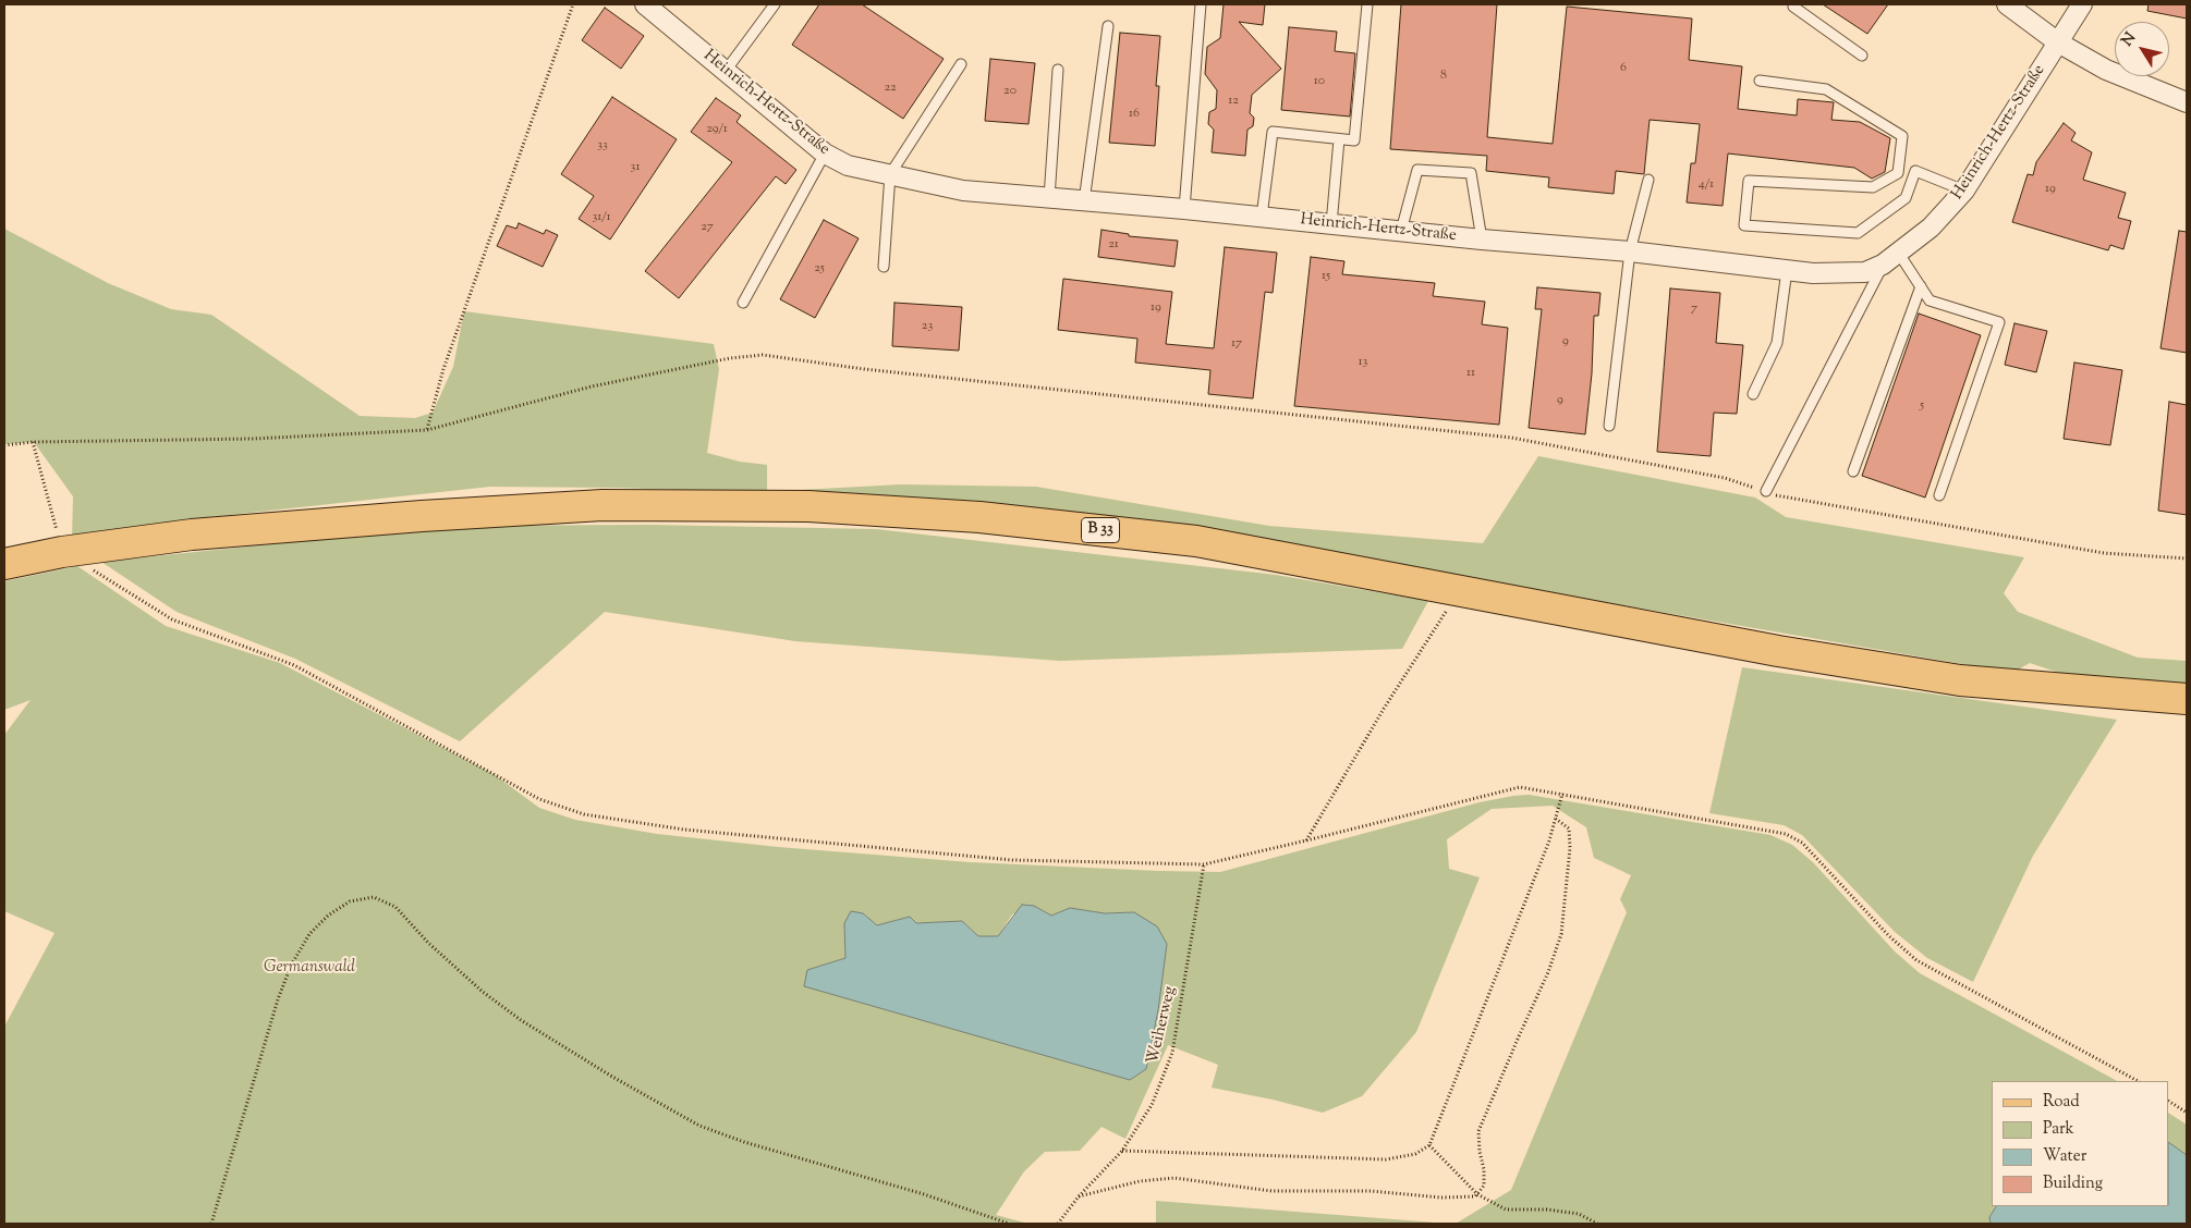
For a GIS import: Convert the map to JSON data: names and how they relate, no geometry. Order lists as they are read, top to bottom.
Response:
{
  "streets": {
    "main road": ["B 33"],
    "street": ["Heinrich-Hertz-Straße"],
    "path": ["Weiherweg"]
  },
  "parks": ["Germanswald"],
  "house_numbers": [
    "6",
    "8",
    "10",
    "22",
    "20",
    "12",
    "16",
    "29/1",
    "33",
    "31",
    "4/1",
    "19",
    "31/1",
    "27",
    "21",
    "25",
    "15",
    "19",
    "7",
    "23",
    "9",
    "17",
    "13",
    "11",
    "9",
    "5"
  ],
  "legend": [
    "Road",
    "Park",
    "Water",
    "Building"
  ],
  "north": "top left"
}
